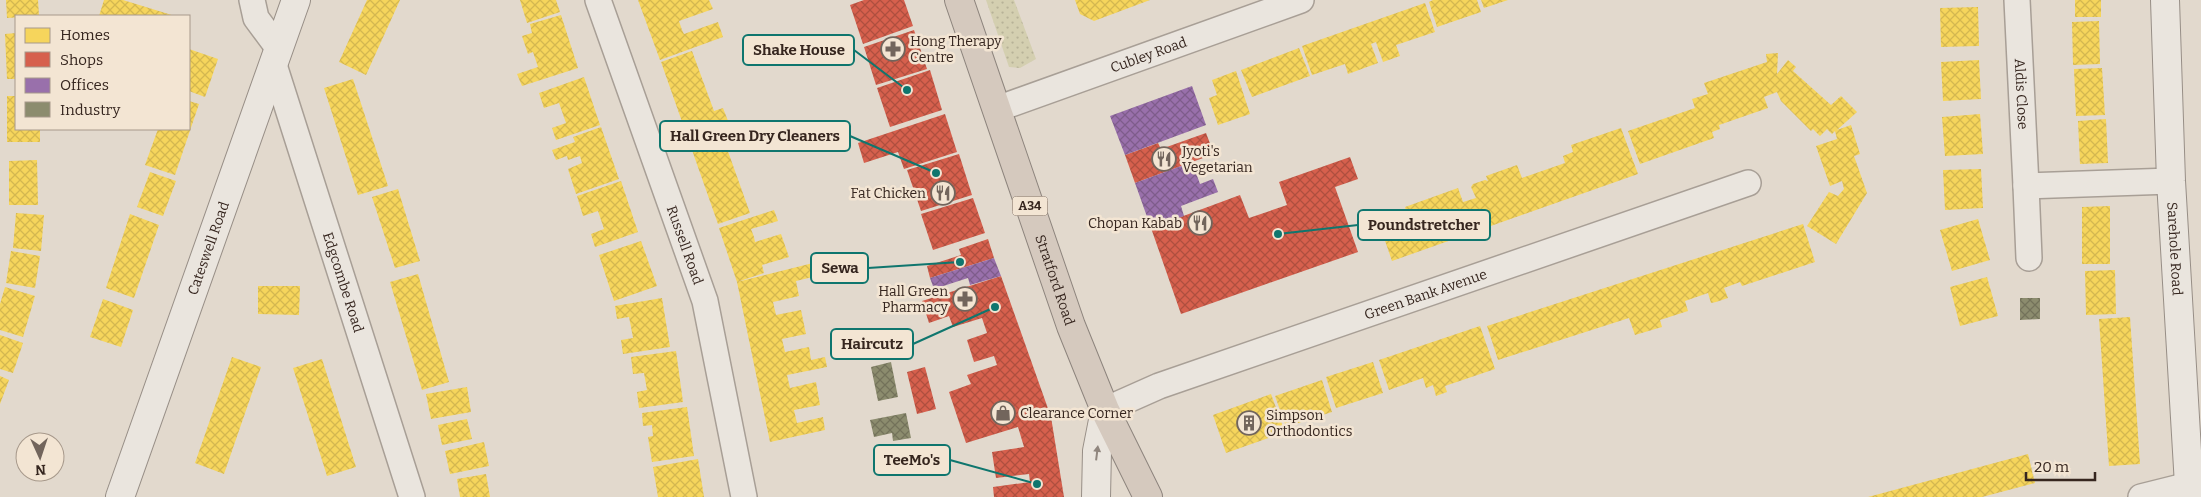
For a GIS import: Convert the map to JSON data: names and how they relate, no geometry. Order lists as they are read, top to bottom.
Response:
{
  "streets": {
    "highway": ["A34", "Stratford Road"],
    "street": [
      "Cubley Road",
      "Aldis Close",
      "Russell Road",
      "Cateswell Road",
      "Sarehole Road",
      "Edgcombe Road",
      "Green Bank Avenue"
    ]
  },
  "crossings": [
    ["Cubley Road", "Stratford Road"],
    ["Cateswell Road", "Edgcombe Road"],
    ["Stratford Road", "Green Bank Avenue"]
  ],
  "places": {
    "pharmacy": ["Hong Therapy Centre", "Hall Green Pharmacy"],
    "other": [
      "Shake House",
      "Hall Green Dry Cleaners",
      "Poundstretcher",
      "Sewa",
      "Haircutz",
      "TeeMo's"
    ],
    "restaurant": ["Jyoti's Vegetarian", "Fat Chicken", "Chopan Kabab"],
    "shop": ["Clearance Corner"],
    "building": ["Simpson Orthodontics"]
  },
  "legend": [
    "Homes",
    "Shops",
    "Offices",
    "Industry"
  ],
  "scale_bar": "20 m",
  "north": "bottom"
}
